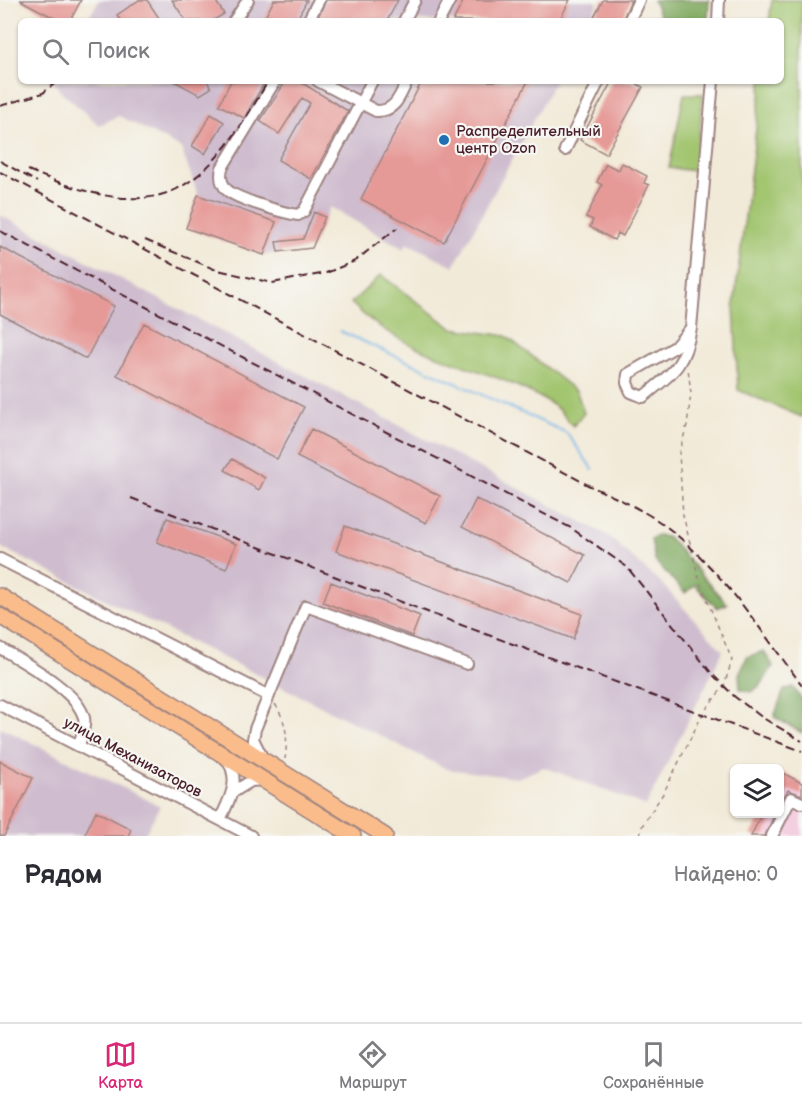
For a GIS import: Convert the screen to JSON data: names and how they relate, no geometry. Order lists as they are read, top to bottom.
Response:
{
  "streets": {
    "street": ["улица Механизаторов"]
  },
  "places": ["Распределительный центр Ozon"],
  "page": {
    "search": "Поиск",
    "heading": ["Рядом", "Найдено: 0"],
    "nav": ["Карта", "Маршрут", "Сохранённые"]
  }
}
